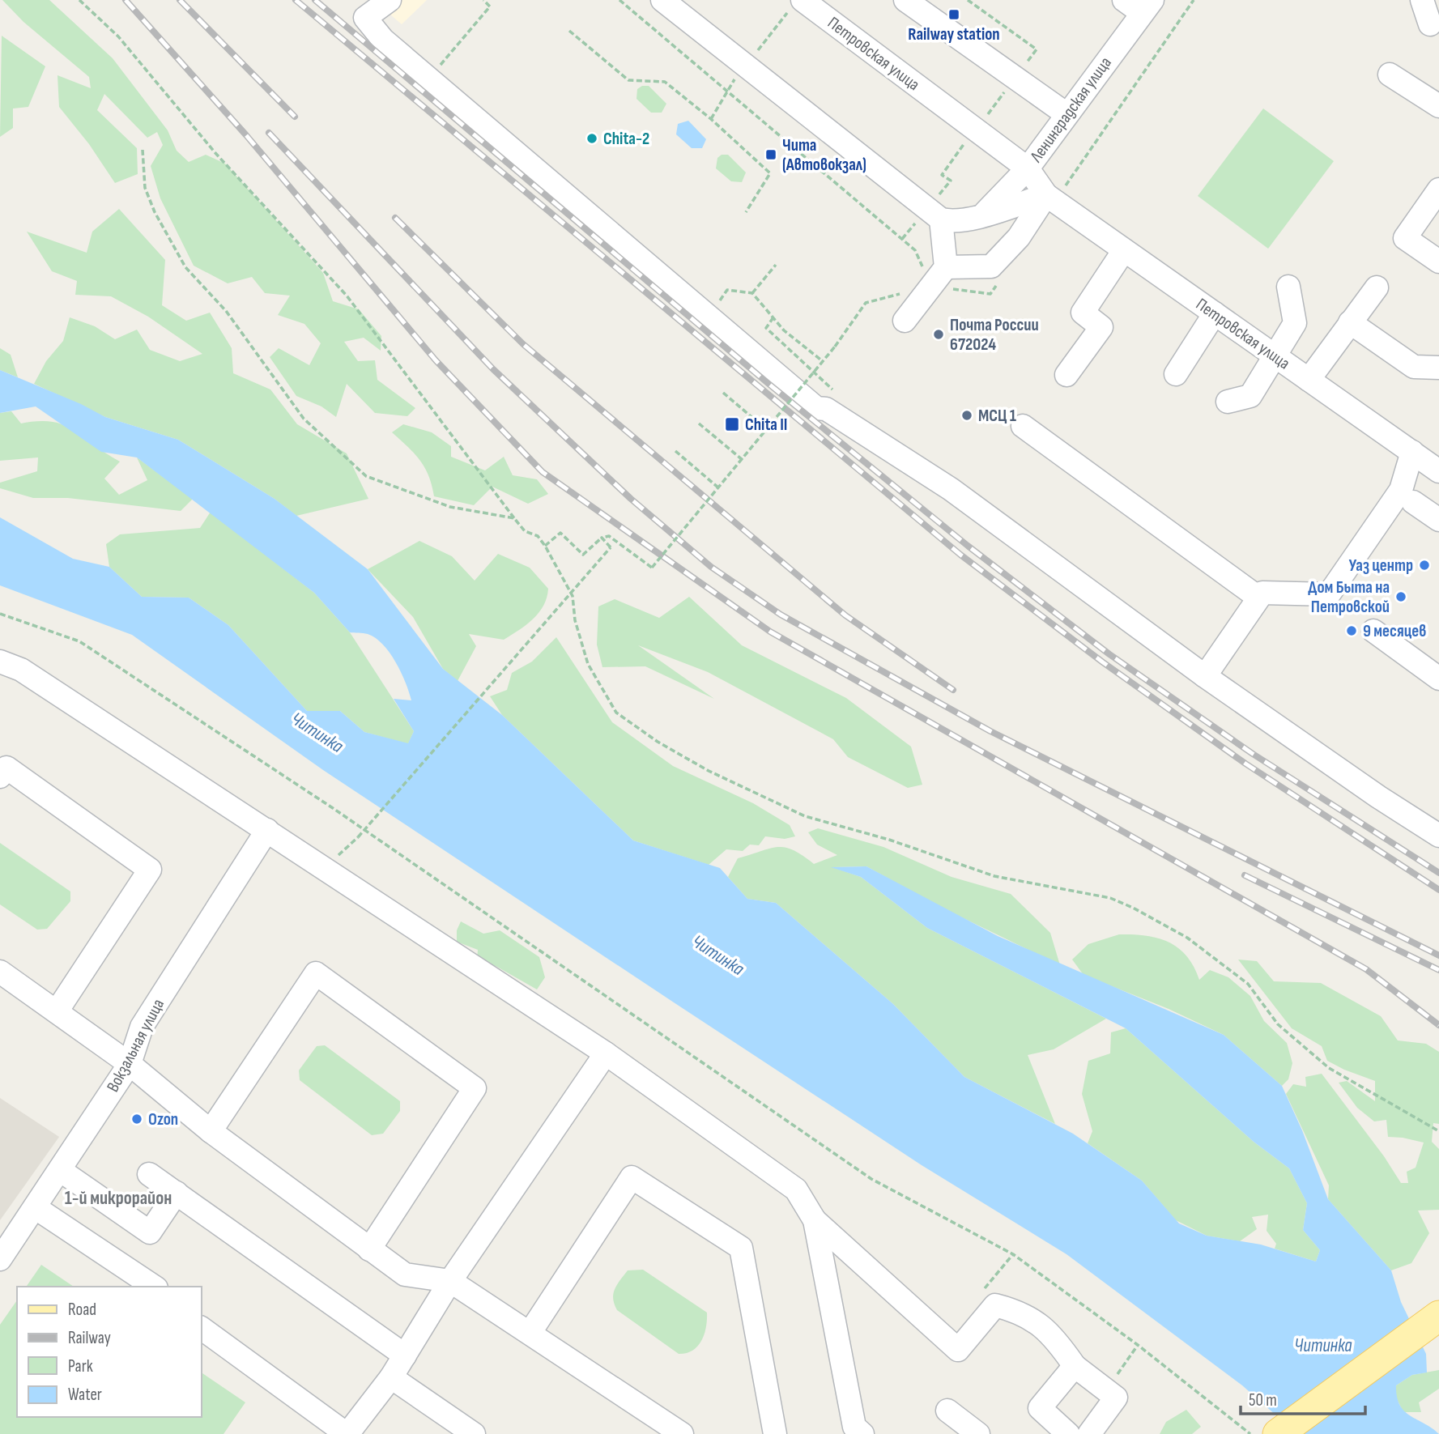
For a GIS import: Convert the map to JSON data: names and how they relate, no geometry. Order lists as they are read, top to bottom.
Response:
{
  "streets": {
    "street": ["Петровская улица", "Ленинградская улица", "Вокзальная улица"]
  },
  "crossings": [
    ["Петровская улица", "Ленинградская улица"]
  ],
  "districts": ["1-й микрорайон"],
  "water": ["Читинка"],
  "places": {
    "transit": ["Railway station", "Чита (Автовокзал)", "Chita II"],
    "other": [
      "Chita-2",
      "Почта России 672024",
      "МСЦ 1",
      "Уаз центр",
      "Дом Быта на Петровской",
      "9 месяцев",
      "Ozon"
    ]
  },
  "legend": [
    "Road",
    "Railway",
    "Park",
    "Water"
  ],
  "scale_bar": "50 m"
}
